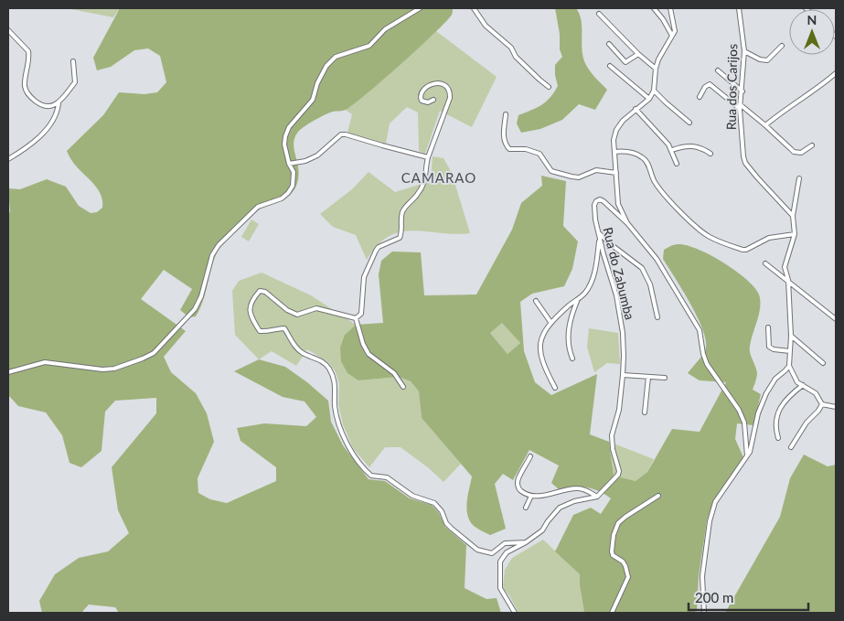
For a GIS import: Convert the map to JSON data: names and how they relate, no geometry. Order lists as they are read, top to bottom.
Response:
{
  "streets": {
    "street": ["Rua dos Carijos", "Rua do Zabumba"]
  },
  "districts": ["CAMARAO"],
  "scale_bar": "200 m",
  "north": "top"
}
